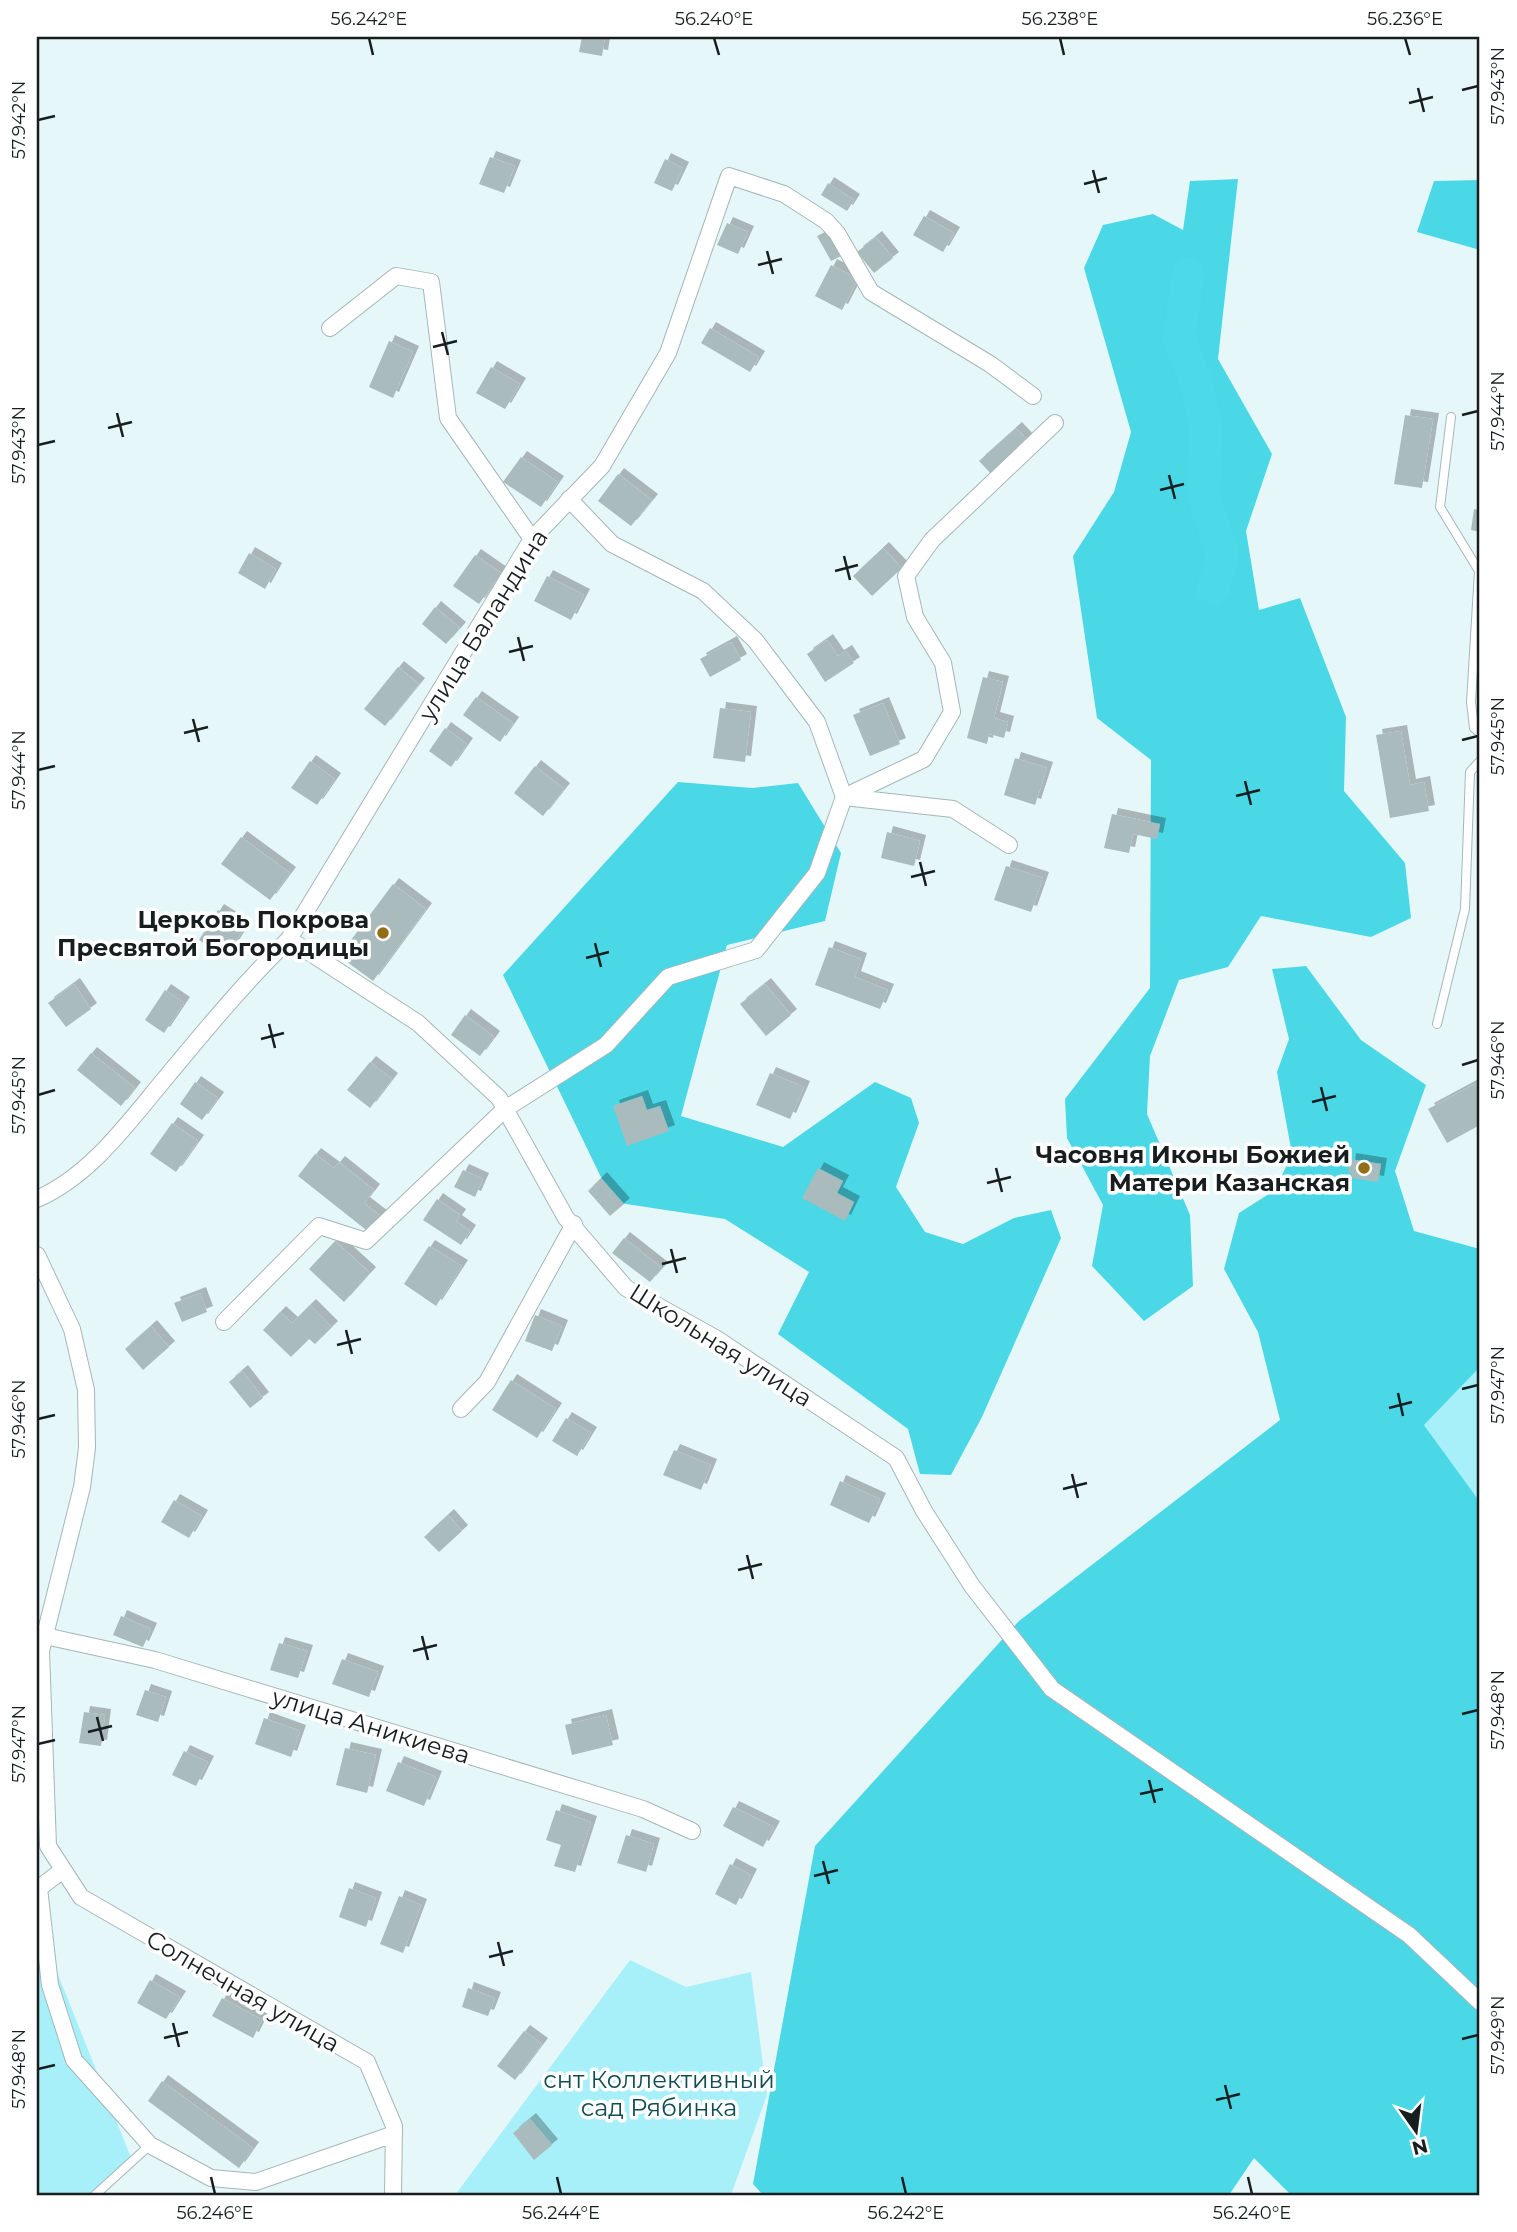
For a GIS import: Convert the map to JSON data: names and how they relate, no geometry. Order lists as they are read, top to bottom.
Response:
{
  "streets": {
    "street": [
      "улица Баландина",
      "Школьная улица",
      "улица Аникиева",
      "Солнечная улица"
    ]
  },
  "crossings": [
    ["улица Баландина", "Школьная улица"],
    ["улица Аникиева", "Солнечная улица"]
  ],
  "parks": ["снт Коллективный сад Рябинка"],
  "places": ["Церковь Покрова Пресвятой Богородицы", "Часовня Иконы Божией Матери Казанская"],
  "north": "bottom",
  "coordinates": [
    "56.242°E",
    "56.240°E",
    "56.238°E",
    "56.236°E",
    "57.943°N",
    "57.942°N",
    "57.944°N",
    "57.945°N",
    "57.946°N",
    "57.947°N",
    "57.948°N",
    "57.949°N",
    "56.246°E",
    "56.244°E"
  ]
}
